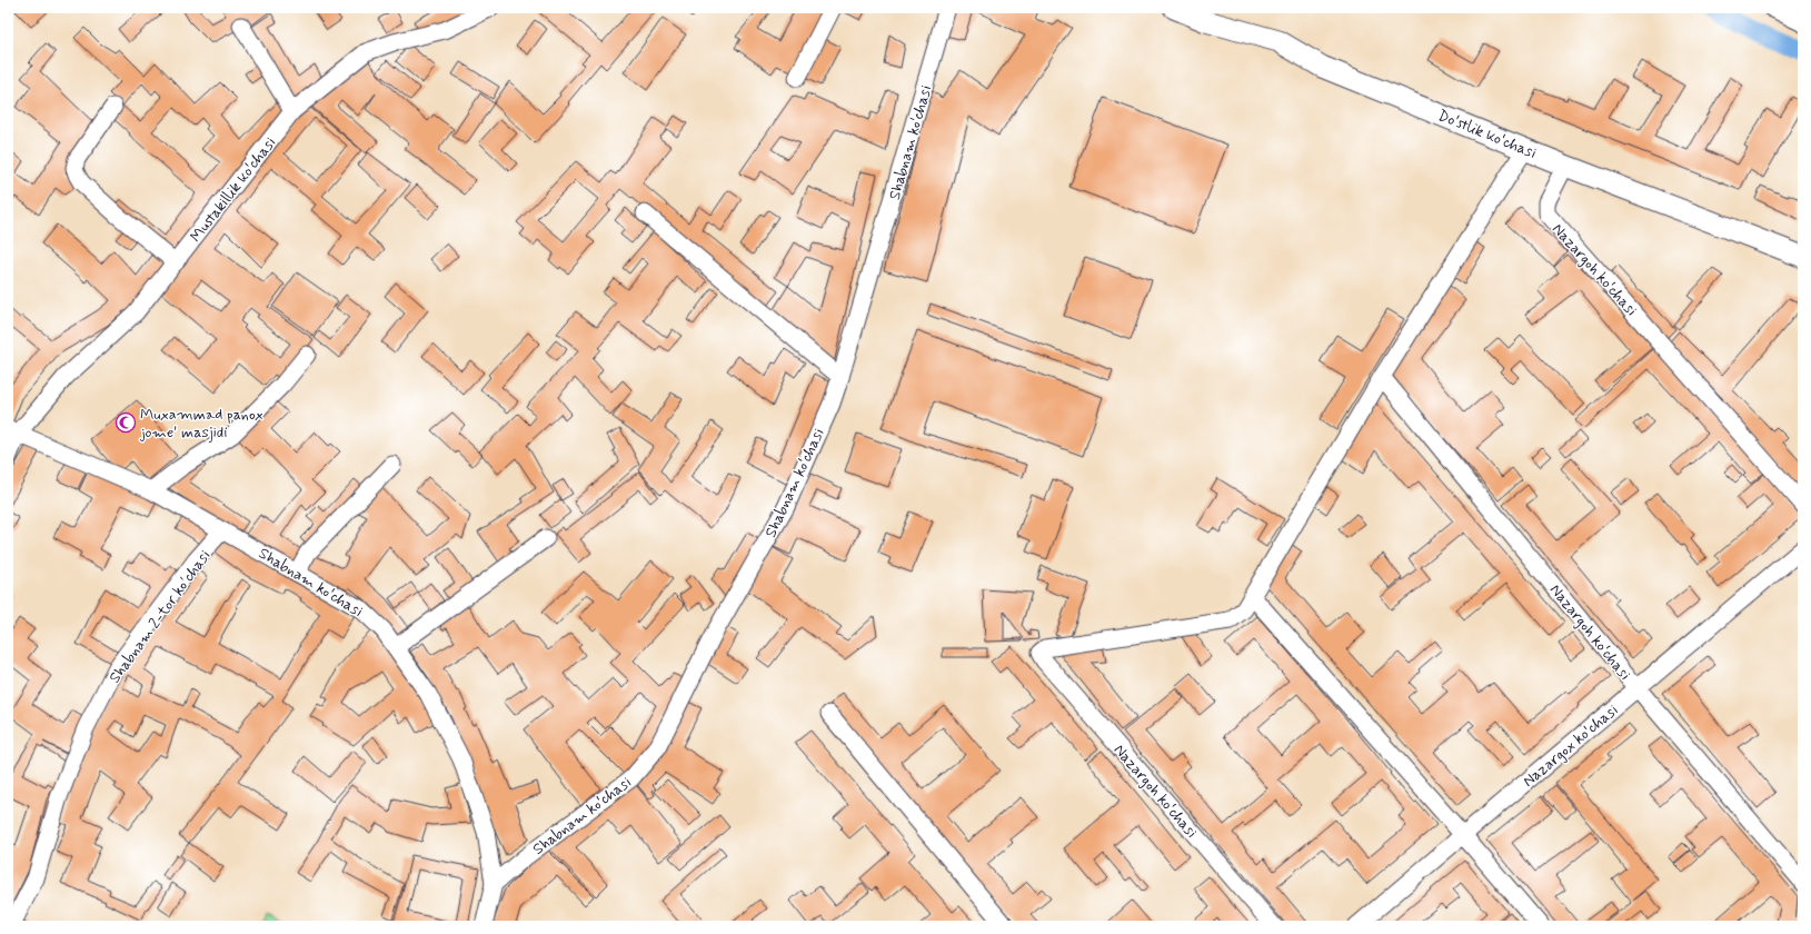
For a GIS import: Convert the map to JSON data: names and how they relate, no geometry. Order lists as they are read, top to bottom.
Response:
{
  "streets": {
    "street": [
      "Doʻstlik koʻchasi",
      "Shabnam koʻchasi",
      "Mustakillik koʻchasi",
      "Nazargoh koʻchasi",
      "Shabnam 2-tor koʼchasi",
      "Nazargox ko'chasi"
    ]
  },
  "crossings": [
    ["Doʻstlik koʻchasi", "Nazargoh koʻchasi"],
    ["Shabnam koʻchasi", "Mustakillik koʻchasi"],
    ["Shabnam koʻchasi", "Shabnam 2-tor koʼchasi"],
    ["Nazargoh koʻchasi", "Nazargox ko'chasi"]
  ],
  "places": {
    "mosque": ["Muxammad panox jome' masjidi"]
  }
}
